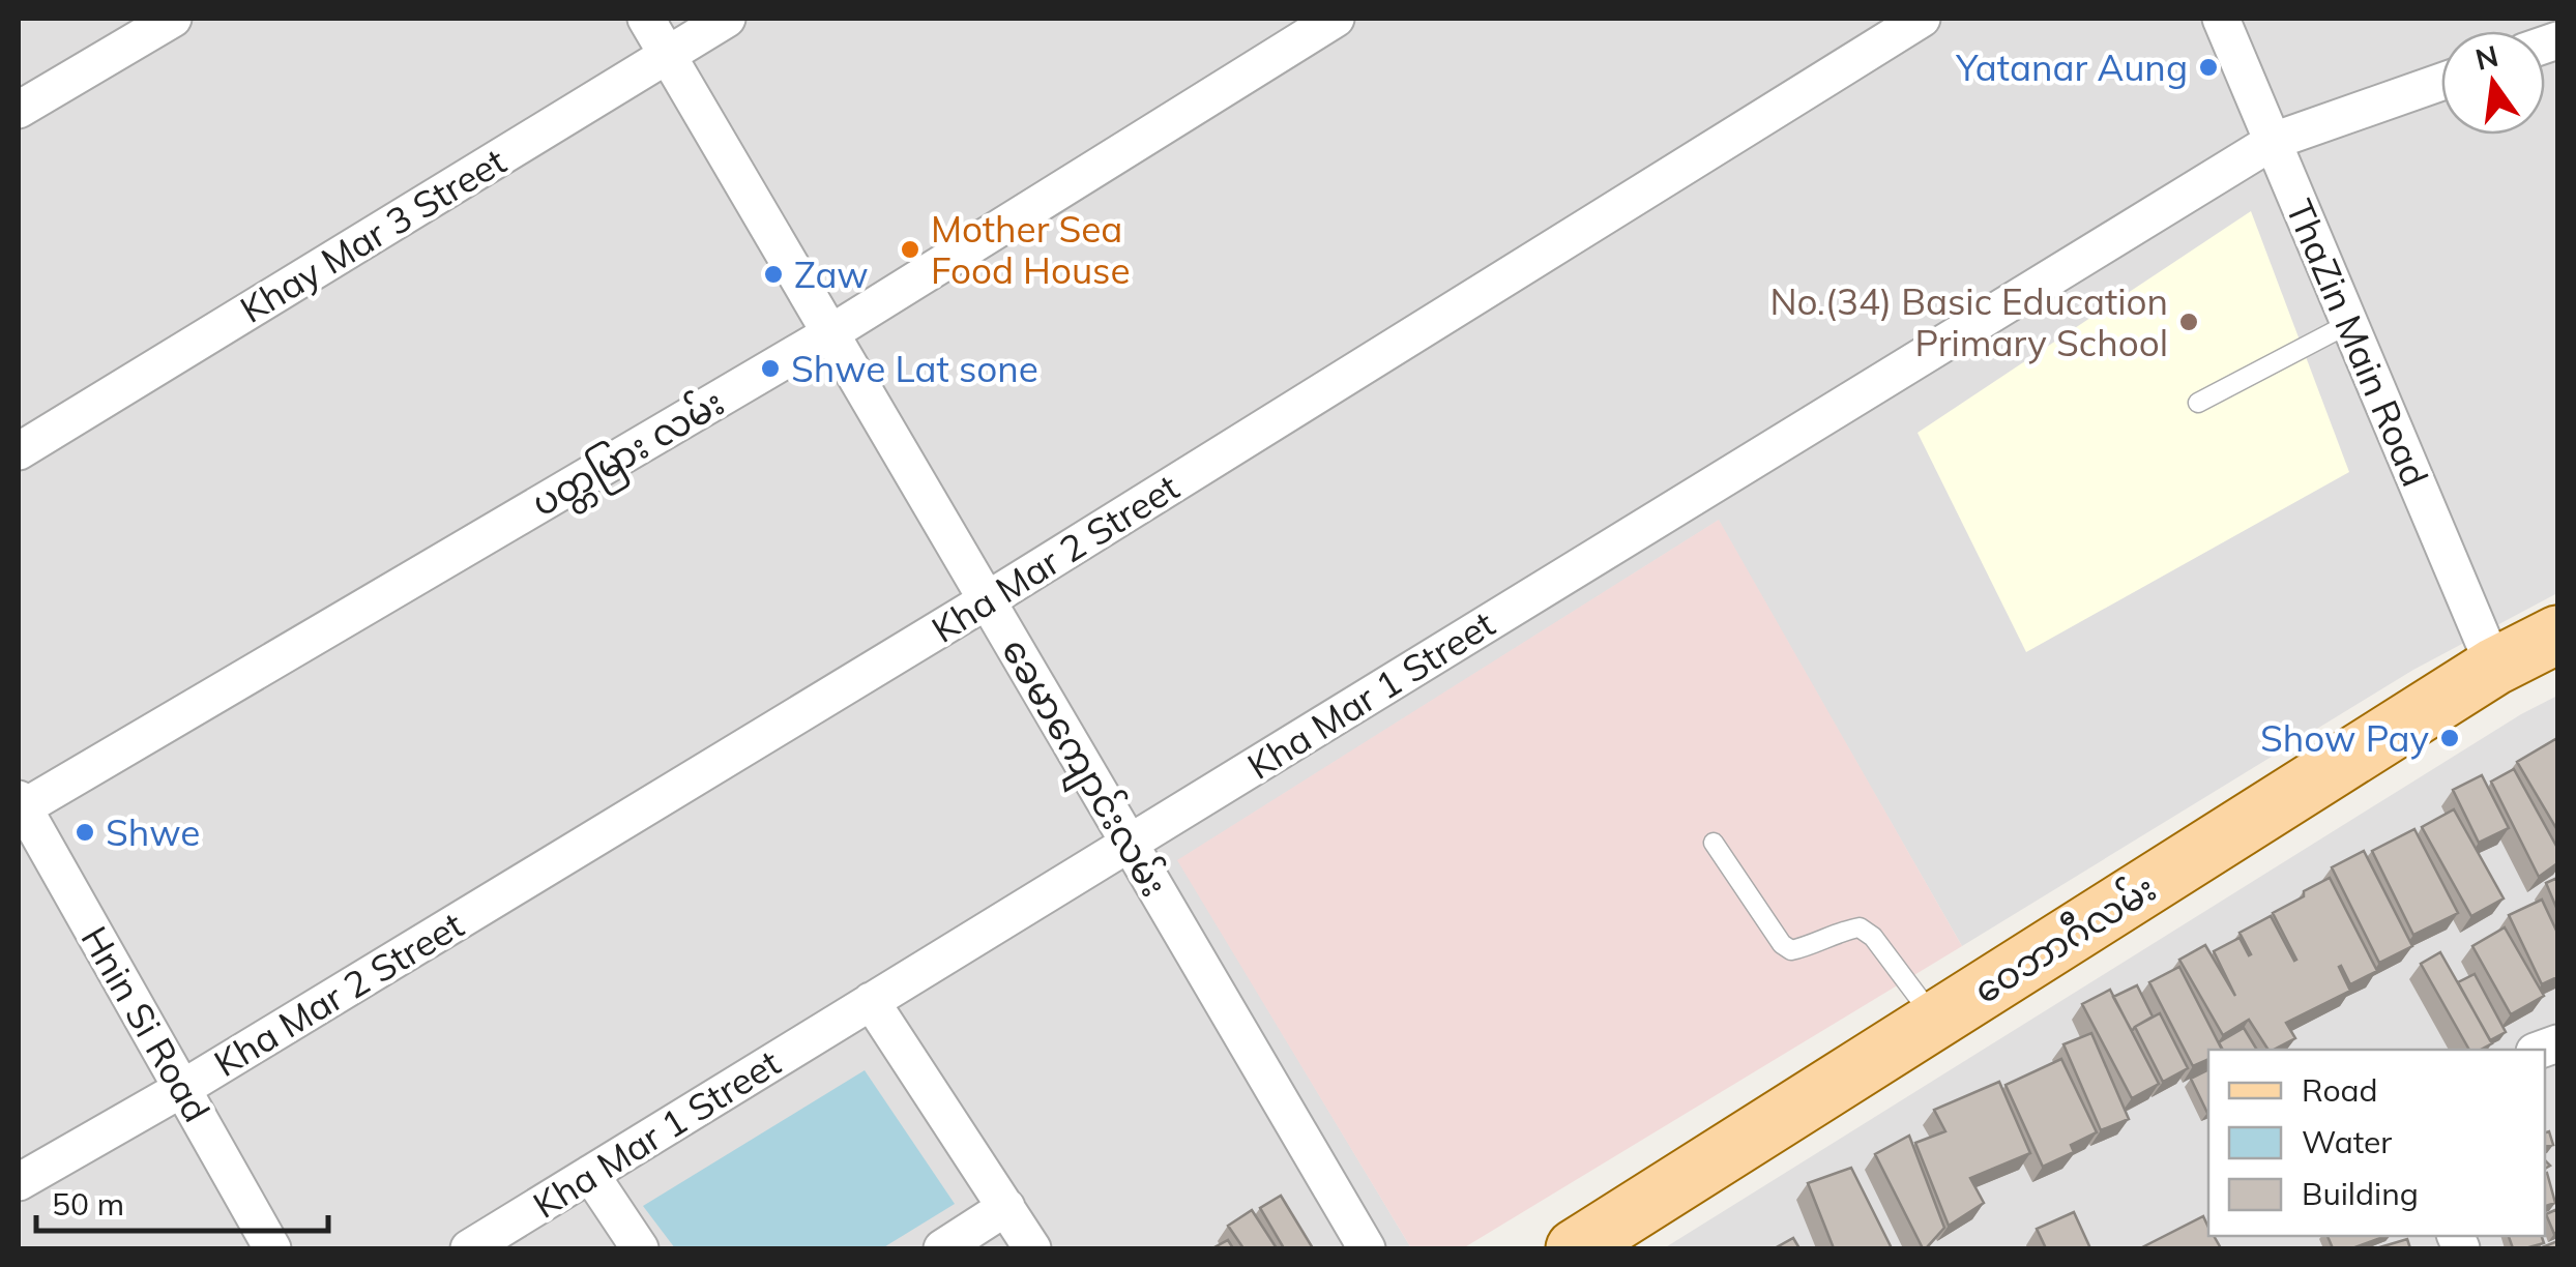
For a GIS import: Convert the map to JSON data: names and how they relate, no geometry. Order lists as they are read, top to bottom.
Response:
{
  "streets": {
    "main road": ["ဝေဘာဂီလမ်း"],
    "street": [
      "Khay Mar 3 Street",
      "ThaZin Main Road",
      "ပတ္တမြား လမ်း",
      "Kha Mar 2 Street",
      "Kha Mar 1 Street",
      "ခေမာကျောင်းလမ်း",
      "Hnin Si Road"
    ]
  },
  "crossings": [
    ["Khay Mar 3 Street", "ခေမာကျောင်းလမ်း"],
    ["ThaZin Main Road", "Kha Mar 1 Street"],
    ["ThaZin Main Road", "ဝေဘာဂီလမ်း"],
    ["ပတ္တမြား လမ်း", "ခေမာကျောင်းလမ်း"],
    ["ပတ္တမြား လမ်း", "Hnin Si Road"],
    ["Kha Mar 2 Street", "ခေမာကျောင်းလမ်း"],
    ["Kha Mar 2 Street", "Hnin Si Road"],
    ["Kha Mar 1 Street", "ခေမာကျောင်းလမ်း"]
  ],
  "places": [
    "Yatanar Aung",
    "Mother Sea Food House",
    "Zaw",
    "No.(34) Basic Education Primary School",
    "Shwe Lat sone",
    "Show Pay",
    "Shwe"
  ],
  "legend": ["Road", "Water", "Building"],
  "scale_bar": "50 m",
  "north": "top"
}
